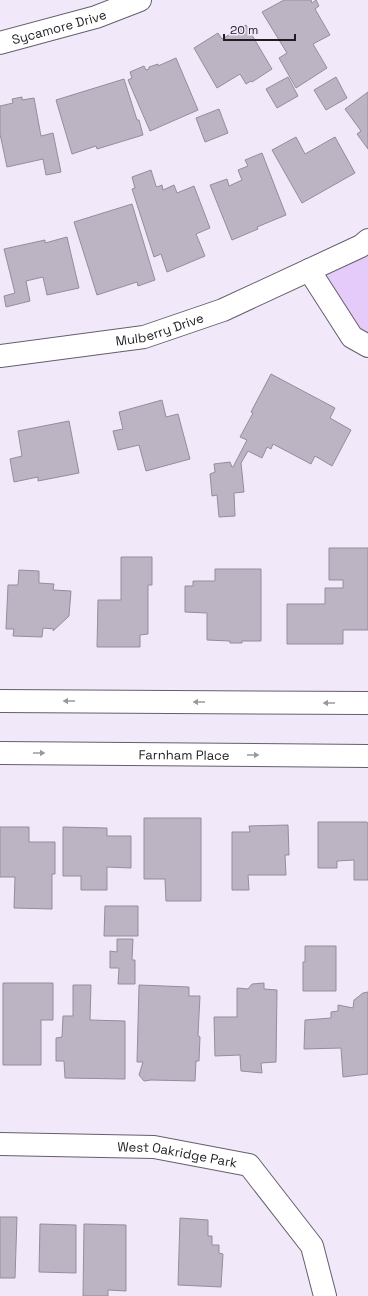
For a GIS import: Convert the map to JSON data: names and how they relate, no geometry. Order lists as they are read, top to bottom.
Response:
{
  "streets": {
    "street": [
      "Sycamore Drive",
      "Mulberry Drive",
      "Farnham Place",
      "West Oakridge Park"
    ]
  },
  "scale_bar": "20 m"
}
